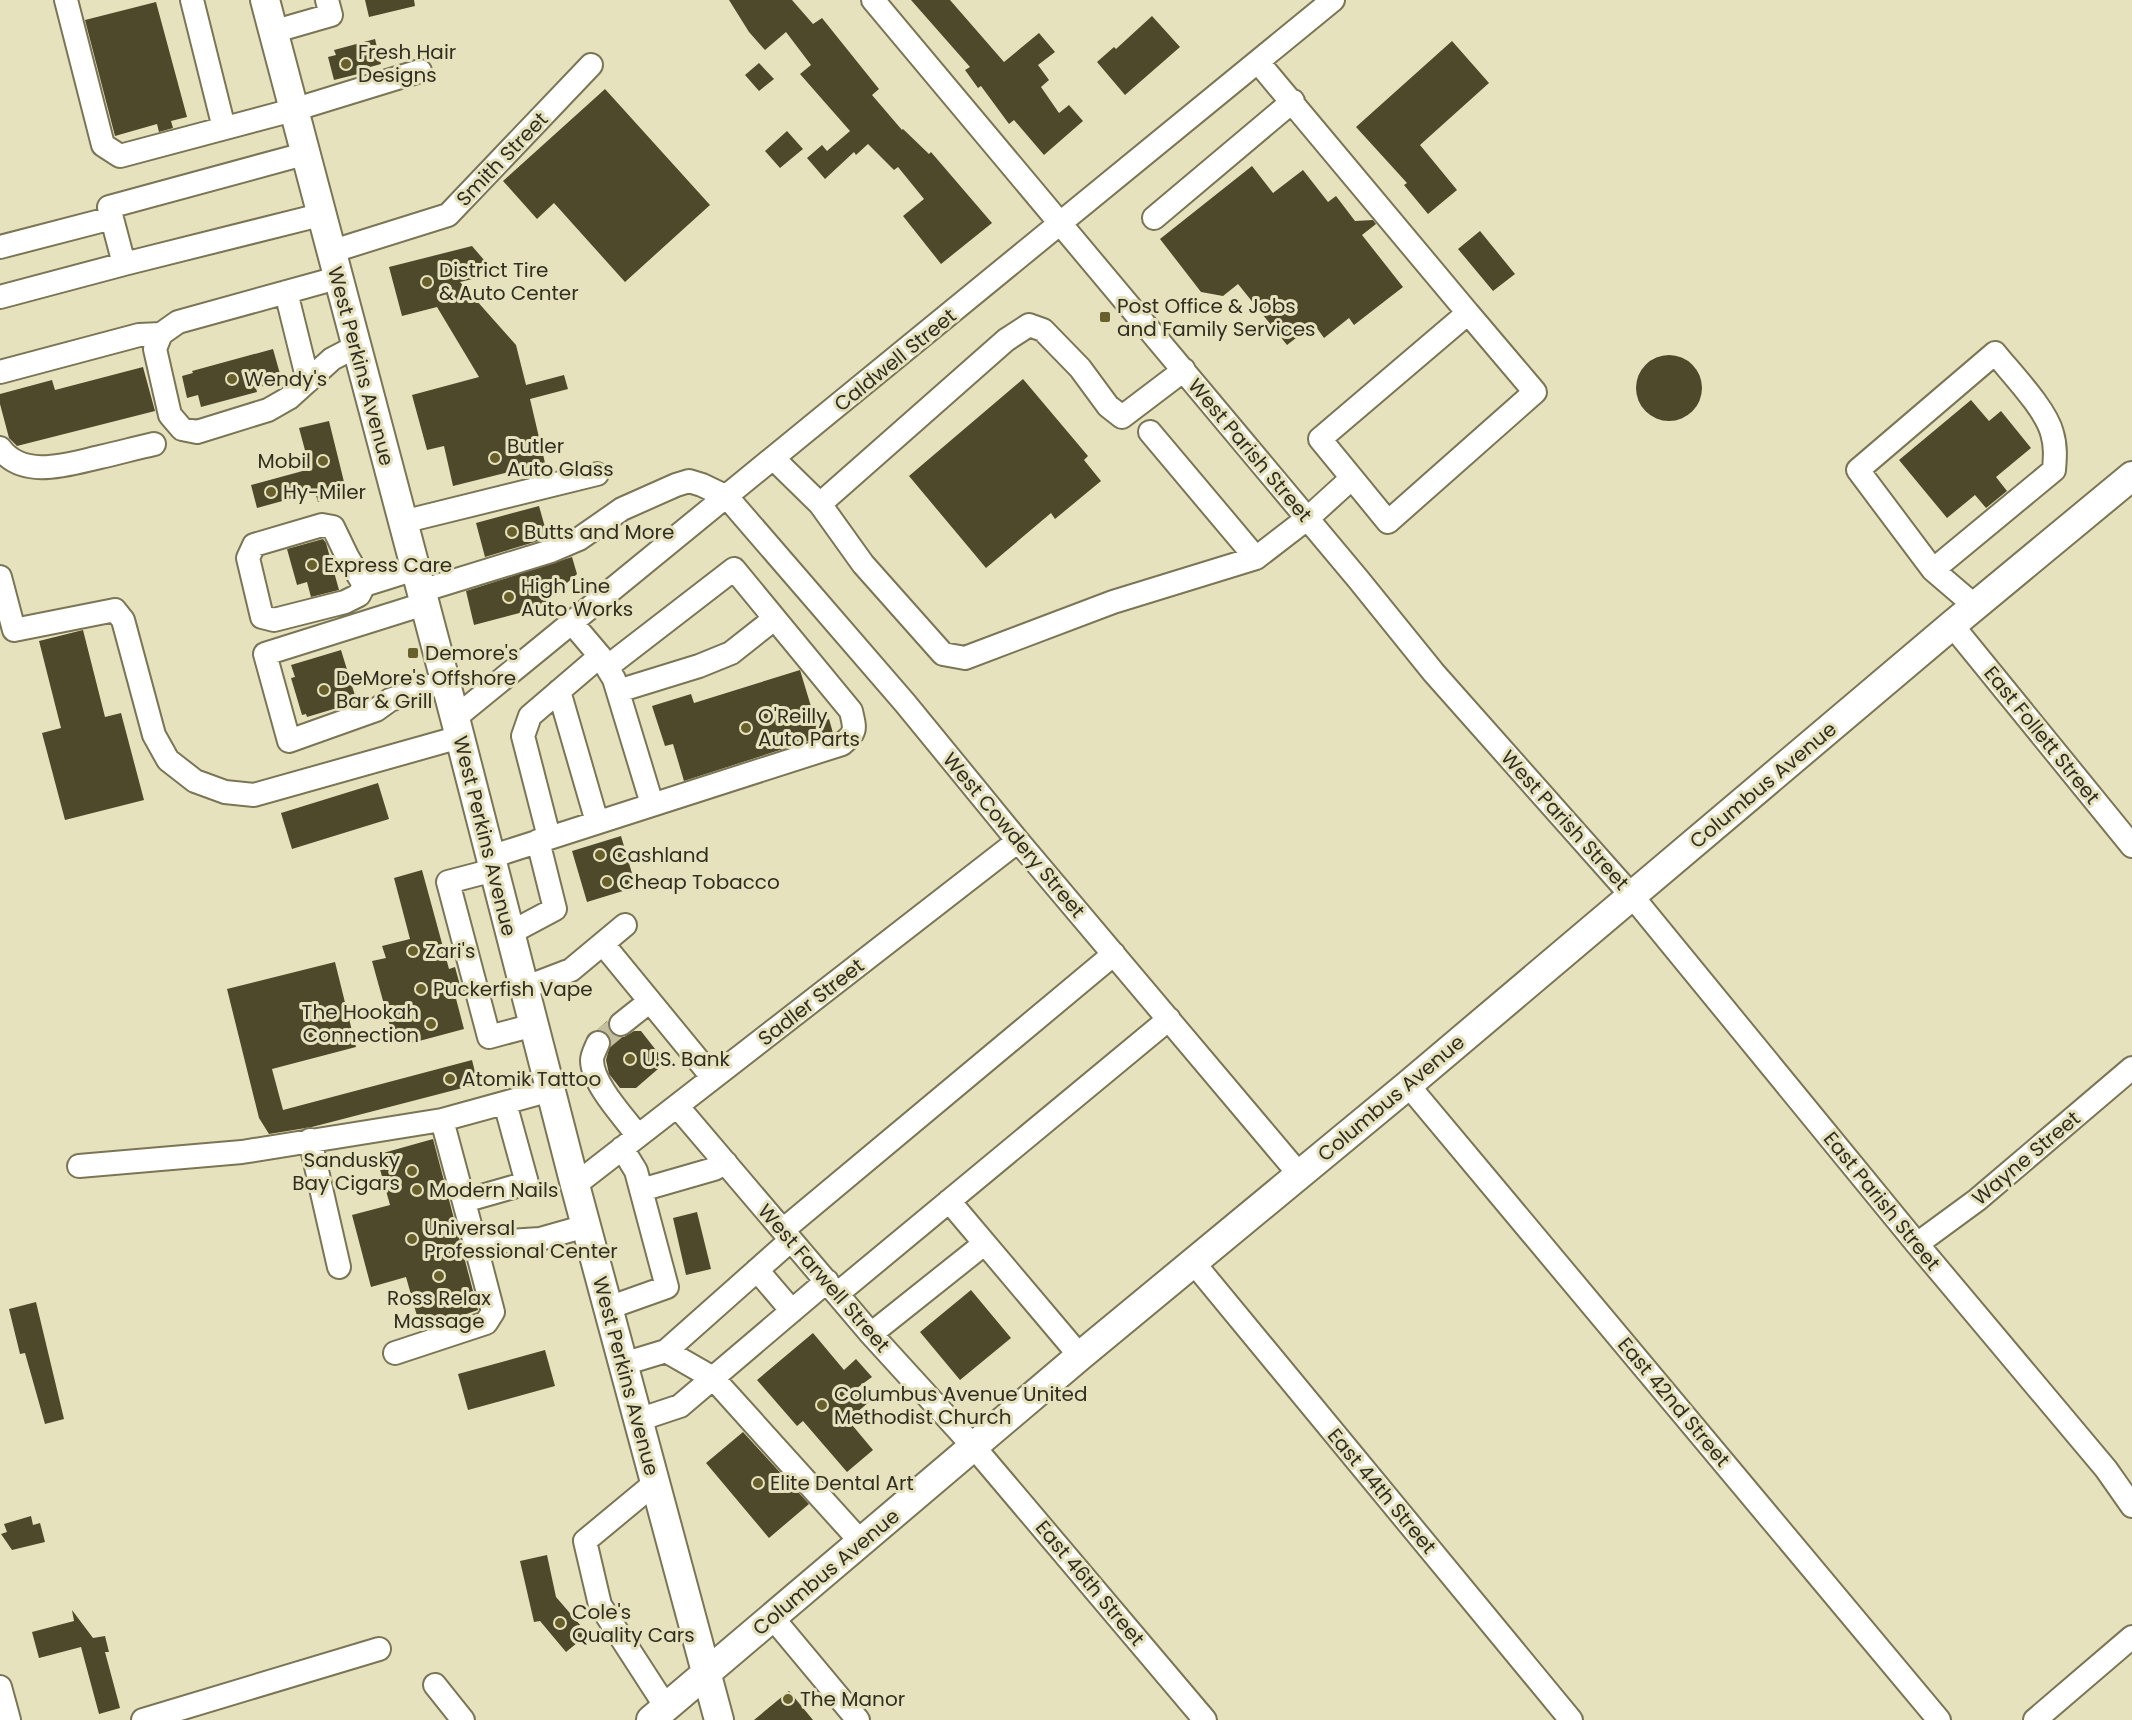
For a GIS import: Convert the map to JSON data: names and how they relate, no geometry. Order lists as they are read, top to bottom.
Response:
{
  "streets": {
    "main road": ["West Perkins Avenue", "Columbus Avenue"],
    "street": [
      "Smith Street",
      "Caldwell Street",
      "West Parish Street",
      "East Follett Street",
      "West Cowdery Street",
      "Sadler Street",
      "Wayne Street",
      "East Parish Street",
      "West Farwell Street",
      "East 42nd Street",
      "East 44th Street",
      "East 46th Street"
    ]
  },
  "crossings": [
    ["Smith Street", "West Perkins Avenue"],
    ["Caldwell Street", "West Perkins Avenue"],
    ["Caldwell Street", "West Parish Street"],
    ["Caldwell Street", "West Cowdery Street"],
    ["West Perkins Avenue", "Columbus Avenue"],
    ["West Perkins Avenue", "Sadler Street"],
    ["West Parish Street", "Columbus Avenue"],
    ["West Parish Street", "East Parish Street"],
    ["East Follett Street", "Columbus Avenue"],
    ["Columbus Avenue", "West Cowdery Street"],
    ["Columbus Avenue", "East Parish Street"],
    ["Columbus Avenue", "West Farwell Street"],
    ["Columbus Avenue", "East 42nd Street"],
    ["Columbus Avenue", "East 44th Street"],
    ["Columbus Avenue", "East 46th Street"],
    ["West Cowdery Street", "Sadler Street"],
    ["Sadler Street", "West Farwell Street"],
    ["Wayne Street", "East Parish Street"],
    ["West Farwell Street", "East 46th Street"]
  ],
  "places": {
    "other": [
      "Fresh Hair Designs",
      "District Tire & Auto Center",
      "Wendy's",
      "Butler Auto Glass",
      "Mobil",
      "Hy-Miler",
      "Butts and More",
      "Express Care",
      "High Line Auto Works",
      "DeMore's Offshore Bar & Grill",
      "O'Reilly Auto Parts",
      "Cashland",
      "Cheap Tobacco",
      "Zari's",
      "Puckerfish Vape",
      "The Hookah Connection",
      "U.S. Bank",
      "Atomik Tattoo",
      "Sandusky Bay Cigars",
      "Modern Nails",
      "Universal Professional Center",
      "Ross Relax Massage",
      "Columbus Avenue United Methodist Church",
      "Elite Dental Art",
      "Cole's Quality Cars",
      "The Manor"
    ],
    "transit": ["Post Office & Jobs and Family Services", "Demore's"]
  }
}
